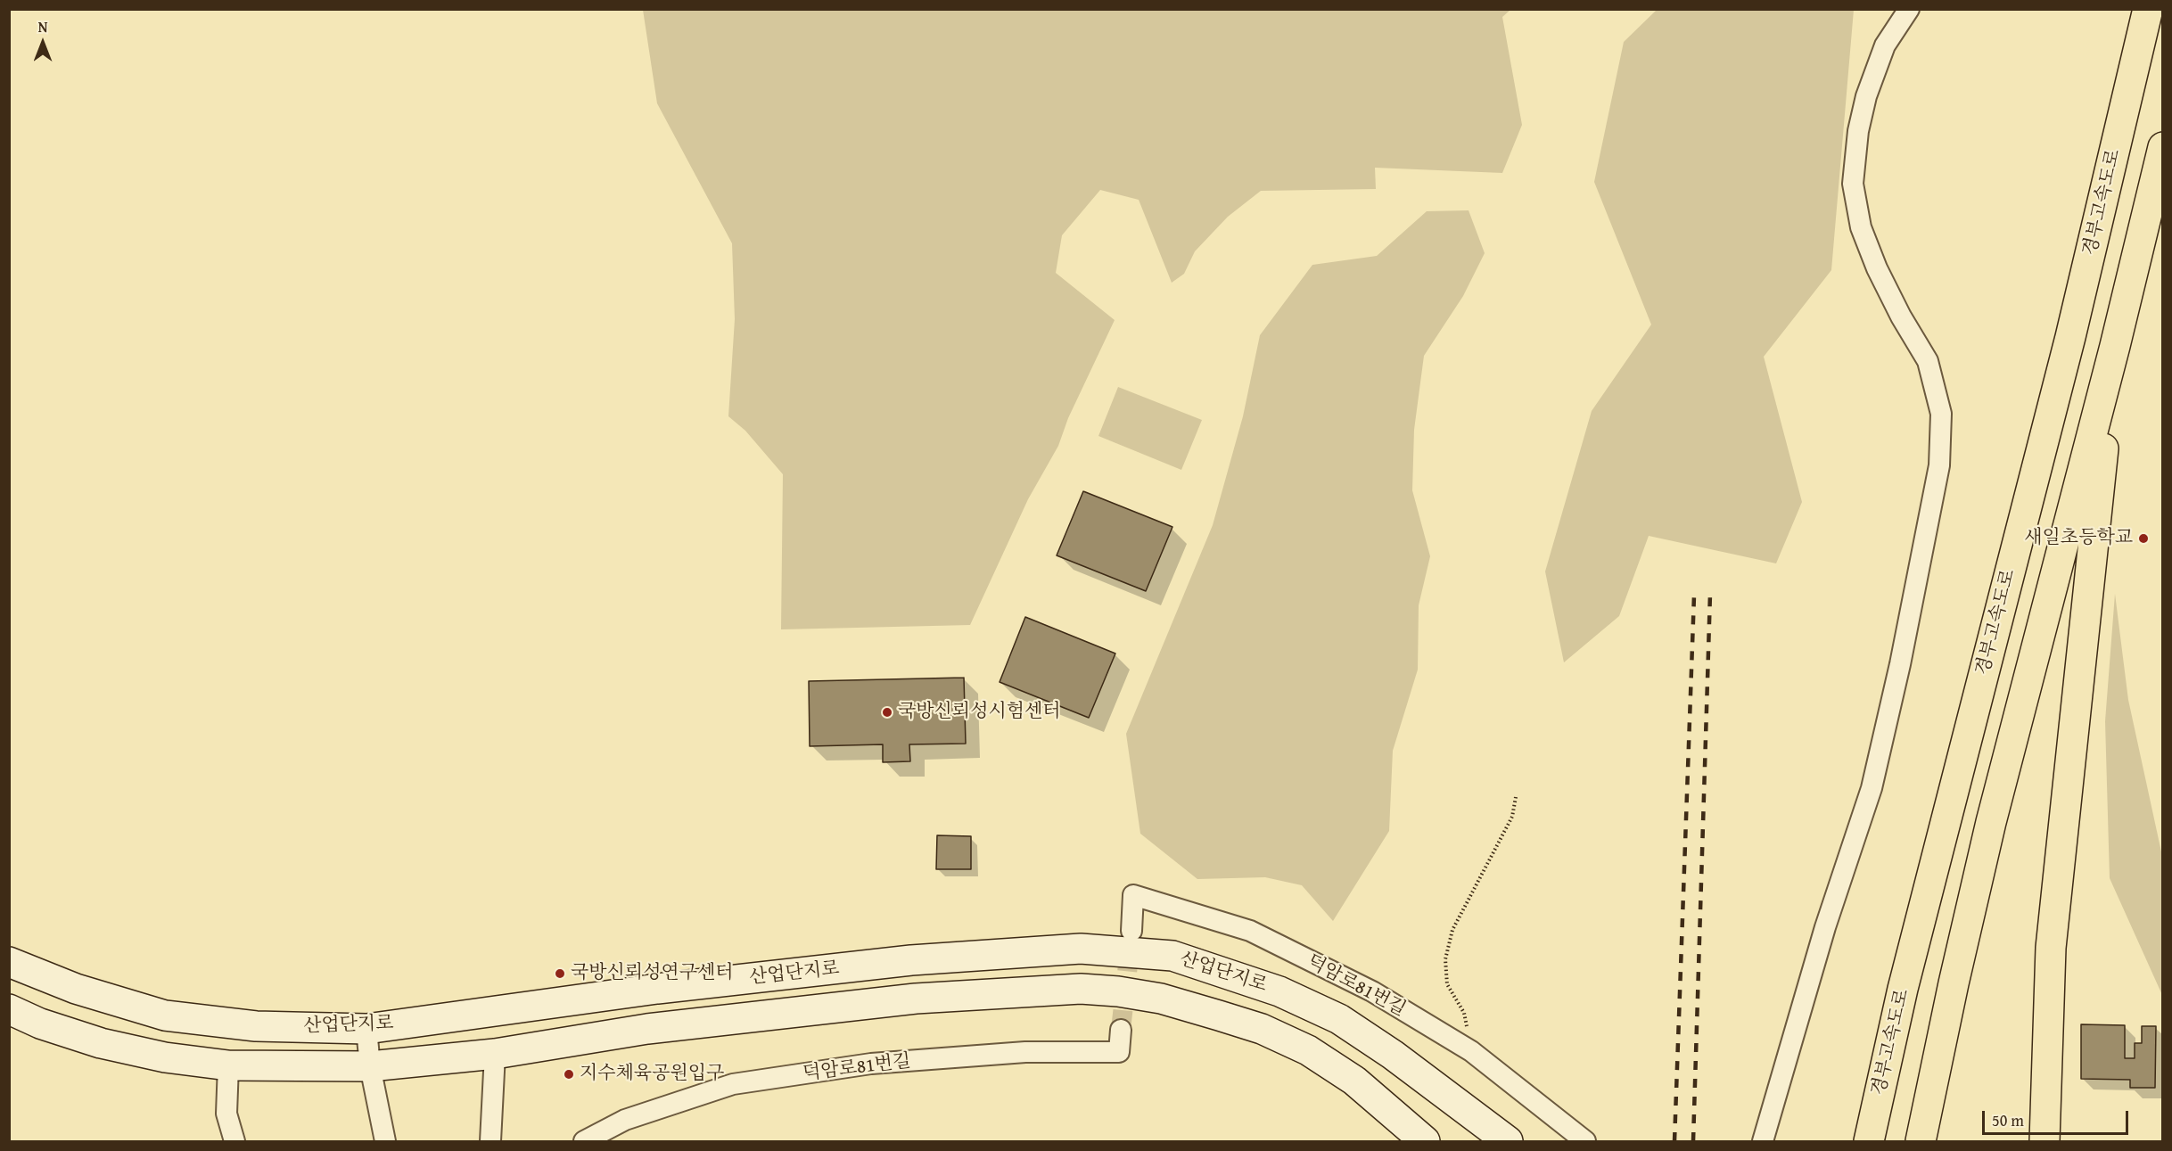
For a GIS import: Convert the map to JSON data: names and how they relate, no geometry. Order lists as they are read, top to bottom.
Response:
{
  "streets": {
    "highway": ["경부고속도로"],
    "main road": ["산업단지로"],
    "street": ["덕암로81번길"]
  },
  "places": [
    "새일초등학교",
    "국방신뢰성시험센터",
    "국방신뢰성연구센터",
    "지수체육공원입구"
  ],
  "scale_bar": "50 m",
  "north": "top"
}
